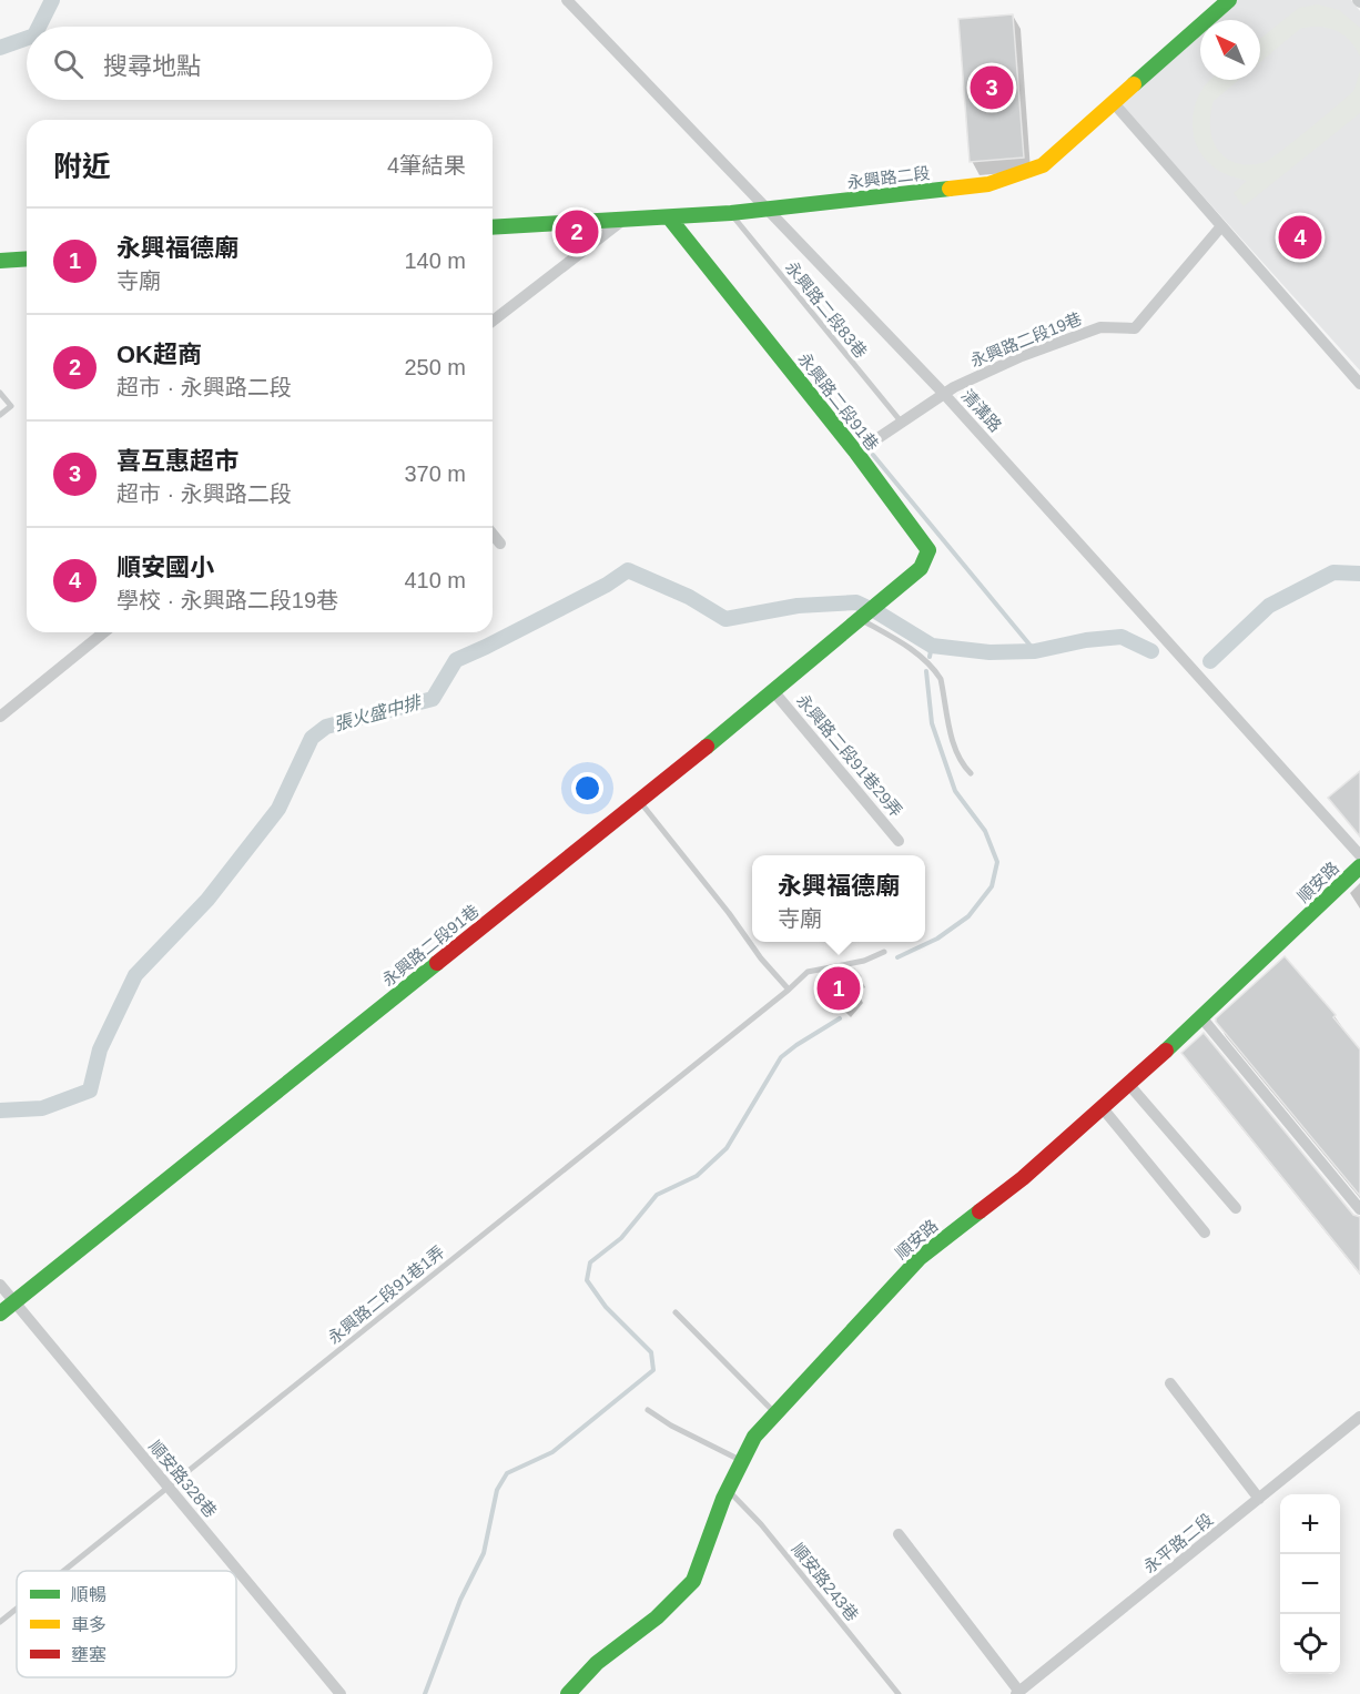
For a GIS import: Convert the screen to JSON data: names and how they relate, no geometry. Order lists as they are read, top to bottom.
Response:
{
  "streets": {
    "street": [
      "永興路二段",
      "永興路二段19巷",
      "永興路二段91巷",
      "清溝路",
      "永興路二段91巷29弄",
      "順安路",
      "順安路328巷",
      "永平路二段"
    ],
    "lane": ["永興路二段83巷", "永興路二段91巷1弄", "順安路243巷"]
  },
  "crossings": [
    ["永興路二段", "永興路二段83巷"],
    ["永興路二段", "永興路二段91巷"],
    ["永興路二段", "清溝路"],
    ["永興路二段83巷", "永興路二段19巷"],
    ["永興路二段19巷", "永興路二段91巷"],
    ["永興路二段19巷", "清溝路"],
    ["永興路二段91巷", "永興路二段91巷29弄"],
    ["永興路二段91巷", "順安路328巷"],
    ["順安路", "順安路243巷"],
    ["永興路二段91巷1弄", "順安路328巷"]
  ],
  "water": ["張火盛中排"],
  "legend": ["順暢", "車多", "壅塞"],
  "north": "top left",
  "page": {
    "search": "搜尋地點",
    "pins": [
      "3",
      "2",
      "4",
      "1"
    ],
    "heading": ["附近", "4筆結果"],
    "list": [
      {
        "mark": "1",
        "name": "永興福德廟",
        "note": "寺廟",
        "value": "140 m"
      },
      {
        "mark": "2",
        "name": "OK超商",
        "note": "超市 · 永興路二段",
        "value": "250 m"
      },
      {
        "mark": "3",
        "name": "喜互惠超市",
        "note": "超市 · 永興路二段",
        "value": "370 m"
      },
      {
        "mark": "4",
        "name": "順安國小",
        "note": "學校 · 永興路二段19巷",
        "value": "410 m"
      }
    ],
    "popup": ["永興福德廟", "寺廟"],
    "map_buttons": ["+", "−"]
  }
}
